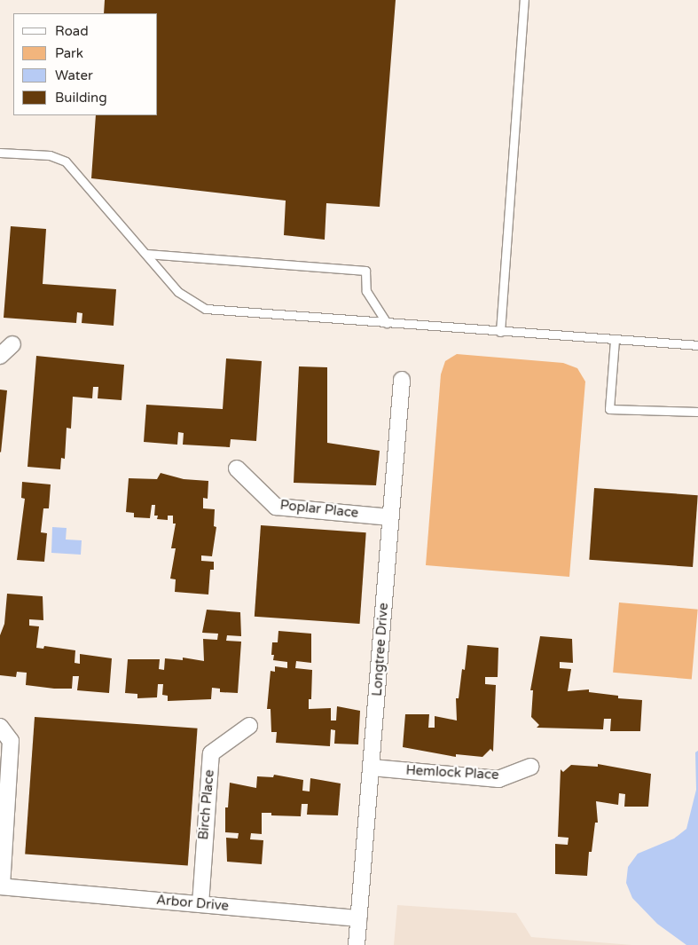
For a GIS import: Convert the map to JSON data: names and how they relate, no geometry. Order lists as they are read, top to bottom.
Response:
{
  "streets": {
    "street": [
      "Poplar Place",
      "Longtree Drive",
      "Hemlock Place",
      "Birch Place",
      "Arbor Drive"
    ]
  },
  "crossings": [
    ["Poplar Place", "Longtree Drive"],
    ["Longtree Drive", "Hemlock Place"],
    ["Longtree Drive", "Arbor Drive"],
    ["Birch Place", "Arbor Drive"]
  ],
  "legend": [
    "Road",
    "Park",
    "Water",
    "Building"
  ]
}
